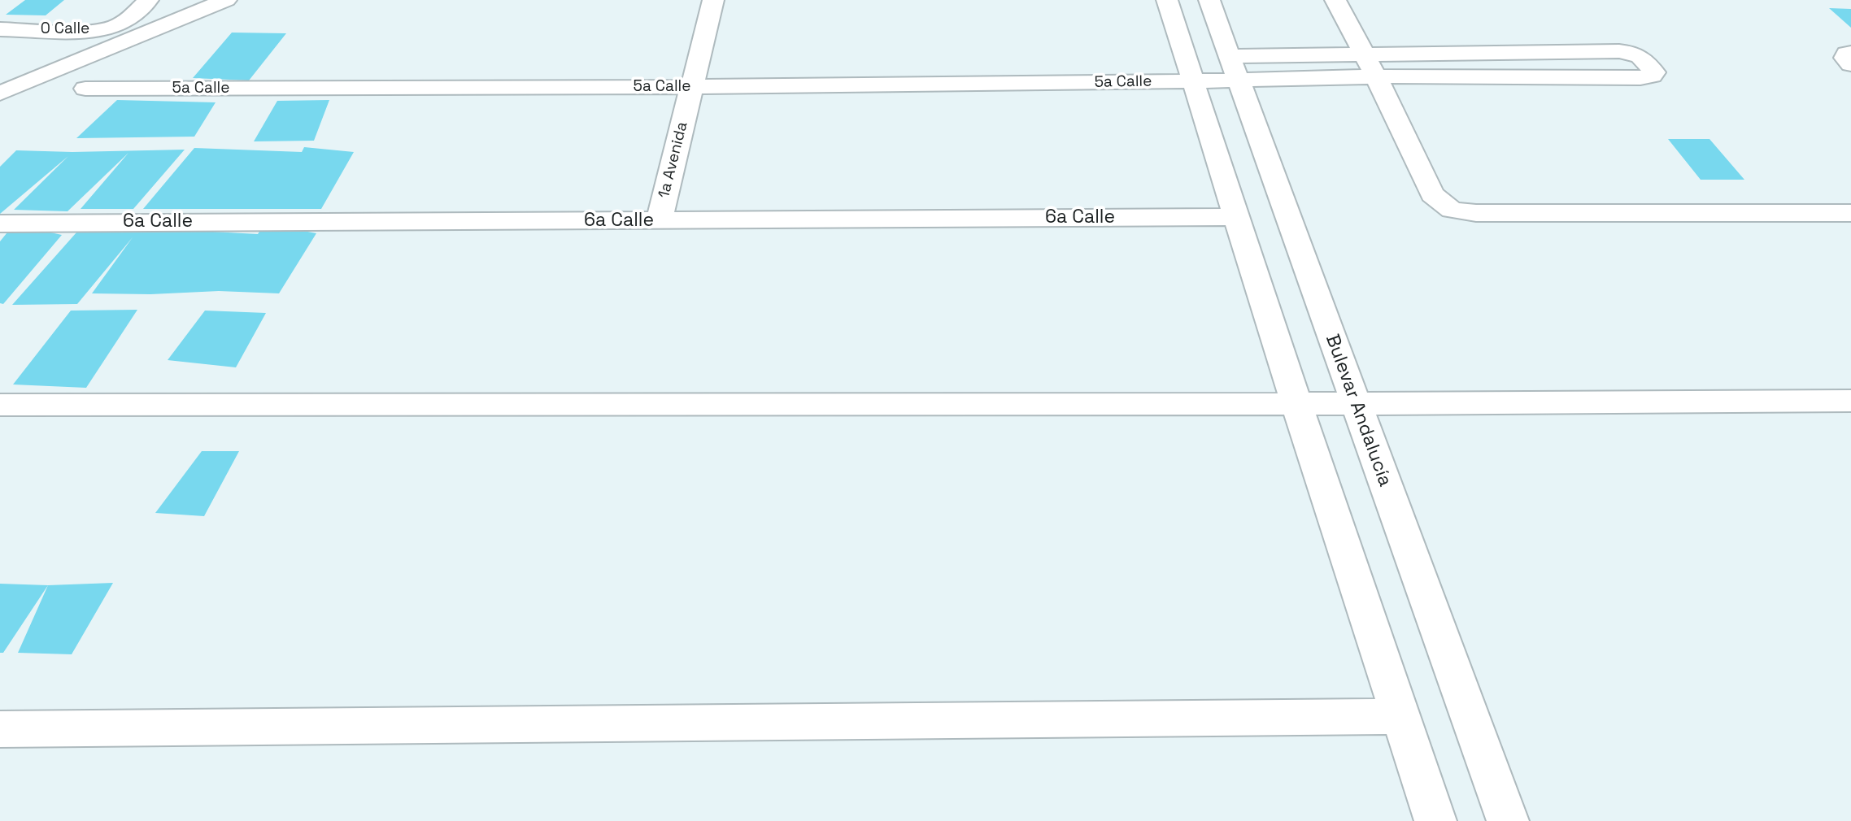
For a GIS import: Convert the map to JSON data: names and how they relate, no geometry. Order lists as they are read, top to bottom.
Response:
{
  "streets": {
    "street": [
      "0 Calle",
      "5a Calle",
      "1a Avenida",
      "6a Calle",
      "Bulevar Andalucía"
    ]
  },
  "crossings": [
    ["5a Calle", "1a Avenida"],
    ["5a Calle", "Bulevar Andalucía"],
    ["1a Avenida", "6a Calle"]
  ]
}
